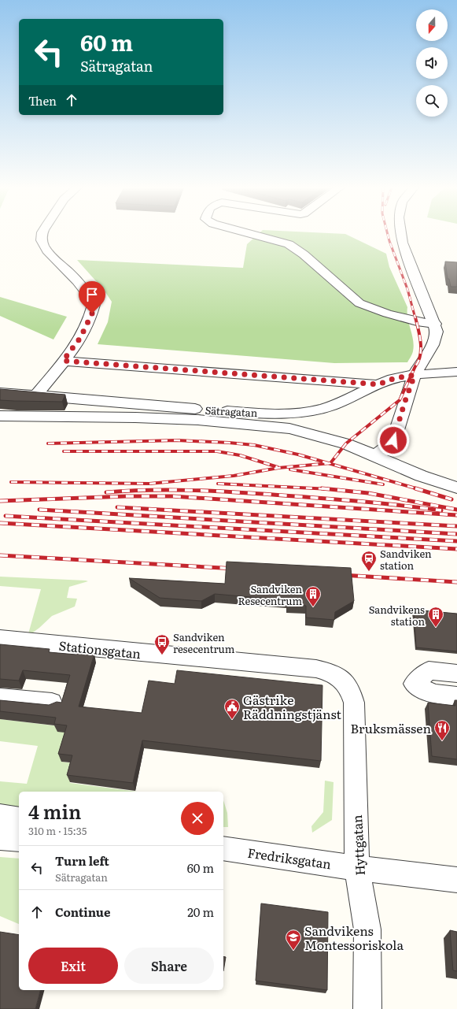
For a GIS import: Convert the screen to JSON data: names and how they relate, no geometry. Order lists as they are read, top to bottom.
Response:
{
  "streets": {
    "street": [
      "Sätragatan",
      "Stationsgatan",
      "Hyttgatan",
      "Fredriksgatan"
    ]
  },
  "crossings": [
    ["Stationsgatan", "Hyttgatan"],
    ["Hyttgatan", "Fredriksgatan"]
  ],
  "places": {
    "station": ["Sandviken station"],
    "building": ["Sandviken Resecentrum", "Sandvikens station"],
    "bus stop": ["Sandviken resecentrum"],
    "public building": ["Gästrike Räddningstjänst"],
    "restaurant": ["Bruksmässen"],
    "school or university": ["Sandvikens Montessoriskola"]
  },
  "north": "bottom",
  "page": {
    "turn": ["60 m", "Sätragatan"],
    "then": "Then",
    "heading": ["4 min", "310 m · 15:35"],
    "list": [
      {
        "name": "Turn left",
        "note": "Sätragatan",
        "value": "60 m"
      },
      {
        "name": "Continue",
        "value": "20 m"
      }
    ],
    "buttons": ["Exit", "Share"]
  }
}
